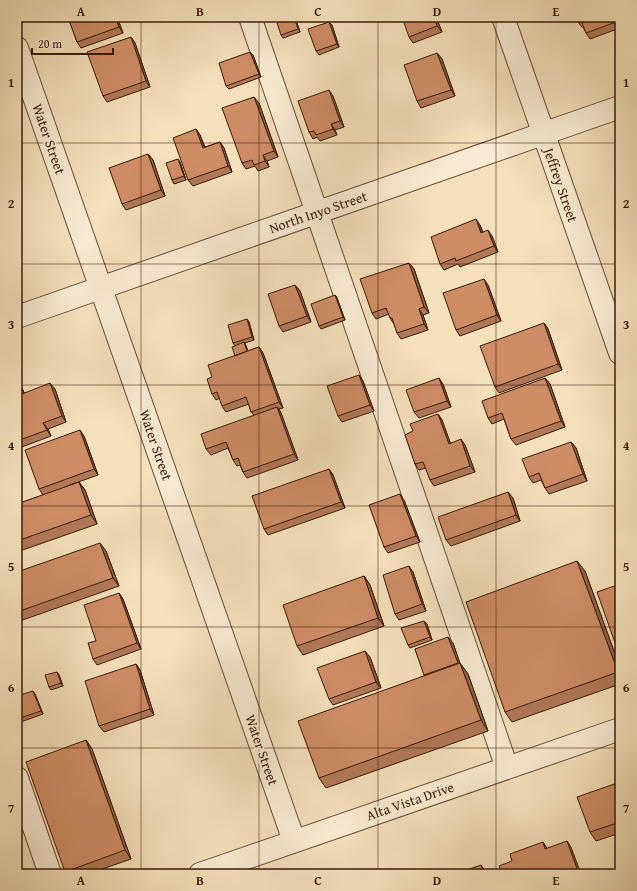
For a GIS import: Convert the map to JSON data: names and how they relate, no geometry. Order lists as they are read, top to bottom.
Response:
{
  "streets": {
    "street": [
      "Water Street",
      "Jeffrey Street",
      "North Inyo Street",
      "Alta Vista Drive"
    ]
  },
  "crossings": [
    ["Water Street", "North Inyo Street"],
    ["Water Street", "Alta Vista Drive"],
    ["Jeffrey Street", "North Inyo Street"]
  ],
  "scale_bar": "20 m",
  "grid": {
    "columns": [
      "A",
      "B",
      "C",
      "D",
      "E"
    ],
    "rows": [
      "1",
      "2",
      "3",
      "4",
      "5",
      "6",
      "7"
    ]
  }
}
